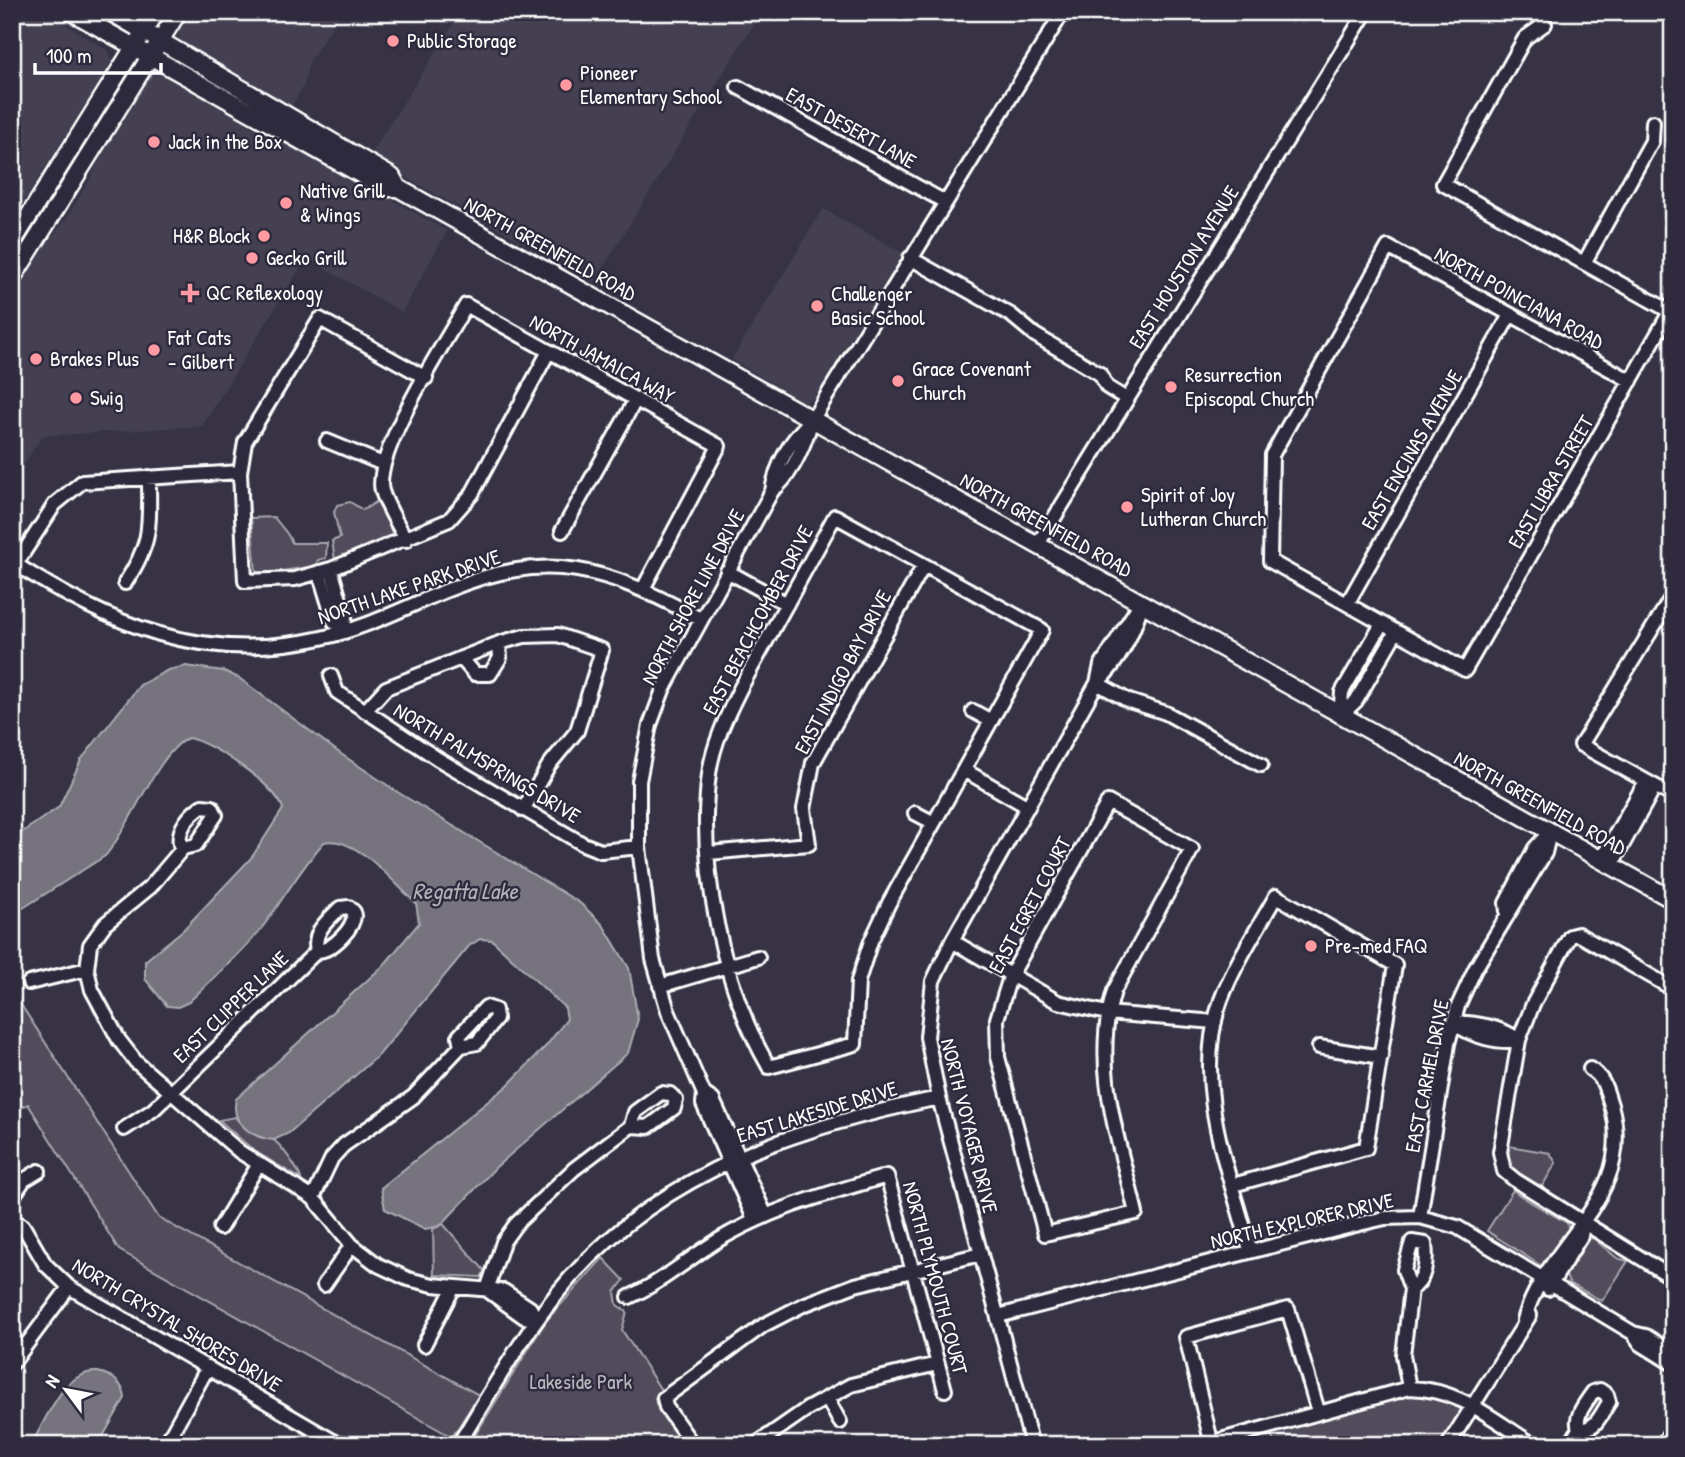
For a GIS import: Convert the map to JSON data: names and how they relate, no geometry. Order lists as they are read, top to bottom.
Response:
{
  "streets": {
    "main road": ["NORTH GREENFIELD ROAD"],
    "street": [
      "EAST DESERT LANE",
      "EAST HOUSTON AVENUE",
      "NORTH POINCIANA ROAD",
      "NORTH JAMAICA WAY",
      "EAST ENCINAS AVENUE",
      "EAST LIBRA STREET",
      "NORTH LAKE PARK DRIVE",
      "NORTH SHORE LINE DRIVE",
      "EAST BEACHCOMBER DRIVE",
      "EAST INDIGO BAY DRIVE",
      "NORTH PALMSPRINGS DRIVE",
      "EAST EGRET COURT",
      "EAST CLIPPER LANE",
      "EAST CARMEL DRIVE",
      "EAST LAKESIDE DRIVE",
      "NORTH VOYAGER DRIVE",
      "NORTH EXPLORER DRIVE",
      "NORTH PLYMOUTH COURT",
      "NORTH CRYSTAL SHORES DRIVE"
    ]
  },
  "crossings": [
    ["NORTH GREENFIELD ROAD", "EAST HOUSTON AVENUE"],
    ["NORTH GREENFIELD ROAD", "NORTH SHORE LINE DRIVE"],
    ["NORTH GREENFIELD ROAD", "EAST CARMEL DRIVE"],
    ["NORTH GREENFIELD ROAD", "NORTH VOYAGER DRIVE"],
    ["NORTH POINCIANA ROAD", "EAST ENCINAS AVENUE"],
    ["NORTH POINCIANA ROAD", "EAST LIBRA STREET"],
    ["NORTH JAMAICA WAY", "NORTH LAKE PARK DRIVE"],
    ["NORTH LAKE PARK DRIVE", "NORTH SHORE LINE DRIVE"],
    ["NORTH SHORE LINE DRIVE", "NORTH PALMSPRINGS DRIVE"],
    ["NORTH SHORE LINE DRIVE", "EAST LAKESIDE DRIVE"],
    ["NORTH SHORE LINE DRIVE", "NORTH PLYMOUTH COURT"],
    ["EAST BEACHCOMBER DRIVE", "EAST INDIGO BAY DRIVE"],
    ["EAST CARMEL DRIVE", "NORTH EXPLORER DRIVE"],
    ["EAST LAKESIDE DRIVE", "NORTH VOYAGER DRIVE"],
    ["NORTH VOYAGER DRIVE", "NORTH EXPLORER DRIVE"]
  ],
  "water": ["Regatta Lake"],
  "parks": ["Lakeside Park"],
  "places": {
    "other": [
      "Public Storage",
      "Pioneer Elementary School",
      "Jack in the Box",
      "Native Grill & Wings",
      "H&R Block",
      "Gecko Grill",
      "Challenger Basic School",
      "Fat Cats - Gilbert",
      "Brakes Plus",
      "Grace Covenant Church",
      "Resurrection Episcopal Church",
      "Swig",
      "Spirit of Joy Lutheran Church",
      "Pre-med FAQ"
    ],
    "health": ["QC Reflexology"]
  },
  "scale_bar": "100 m",
  "north": "top left"
}
